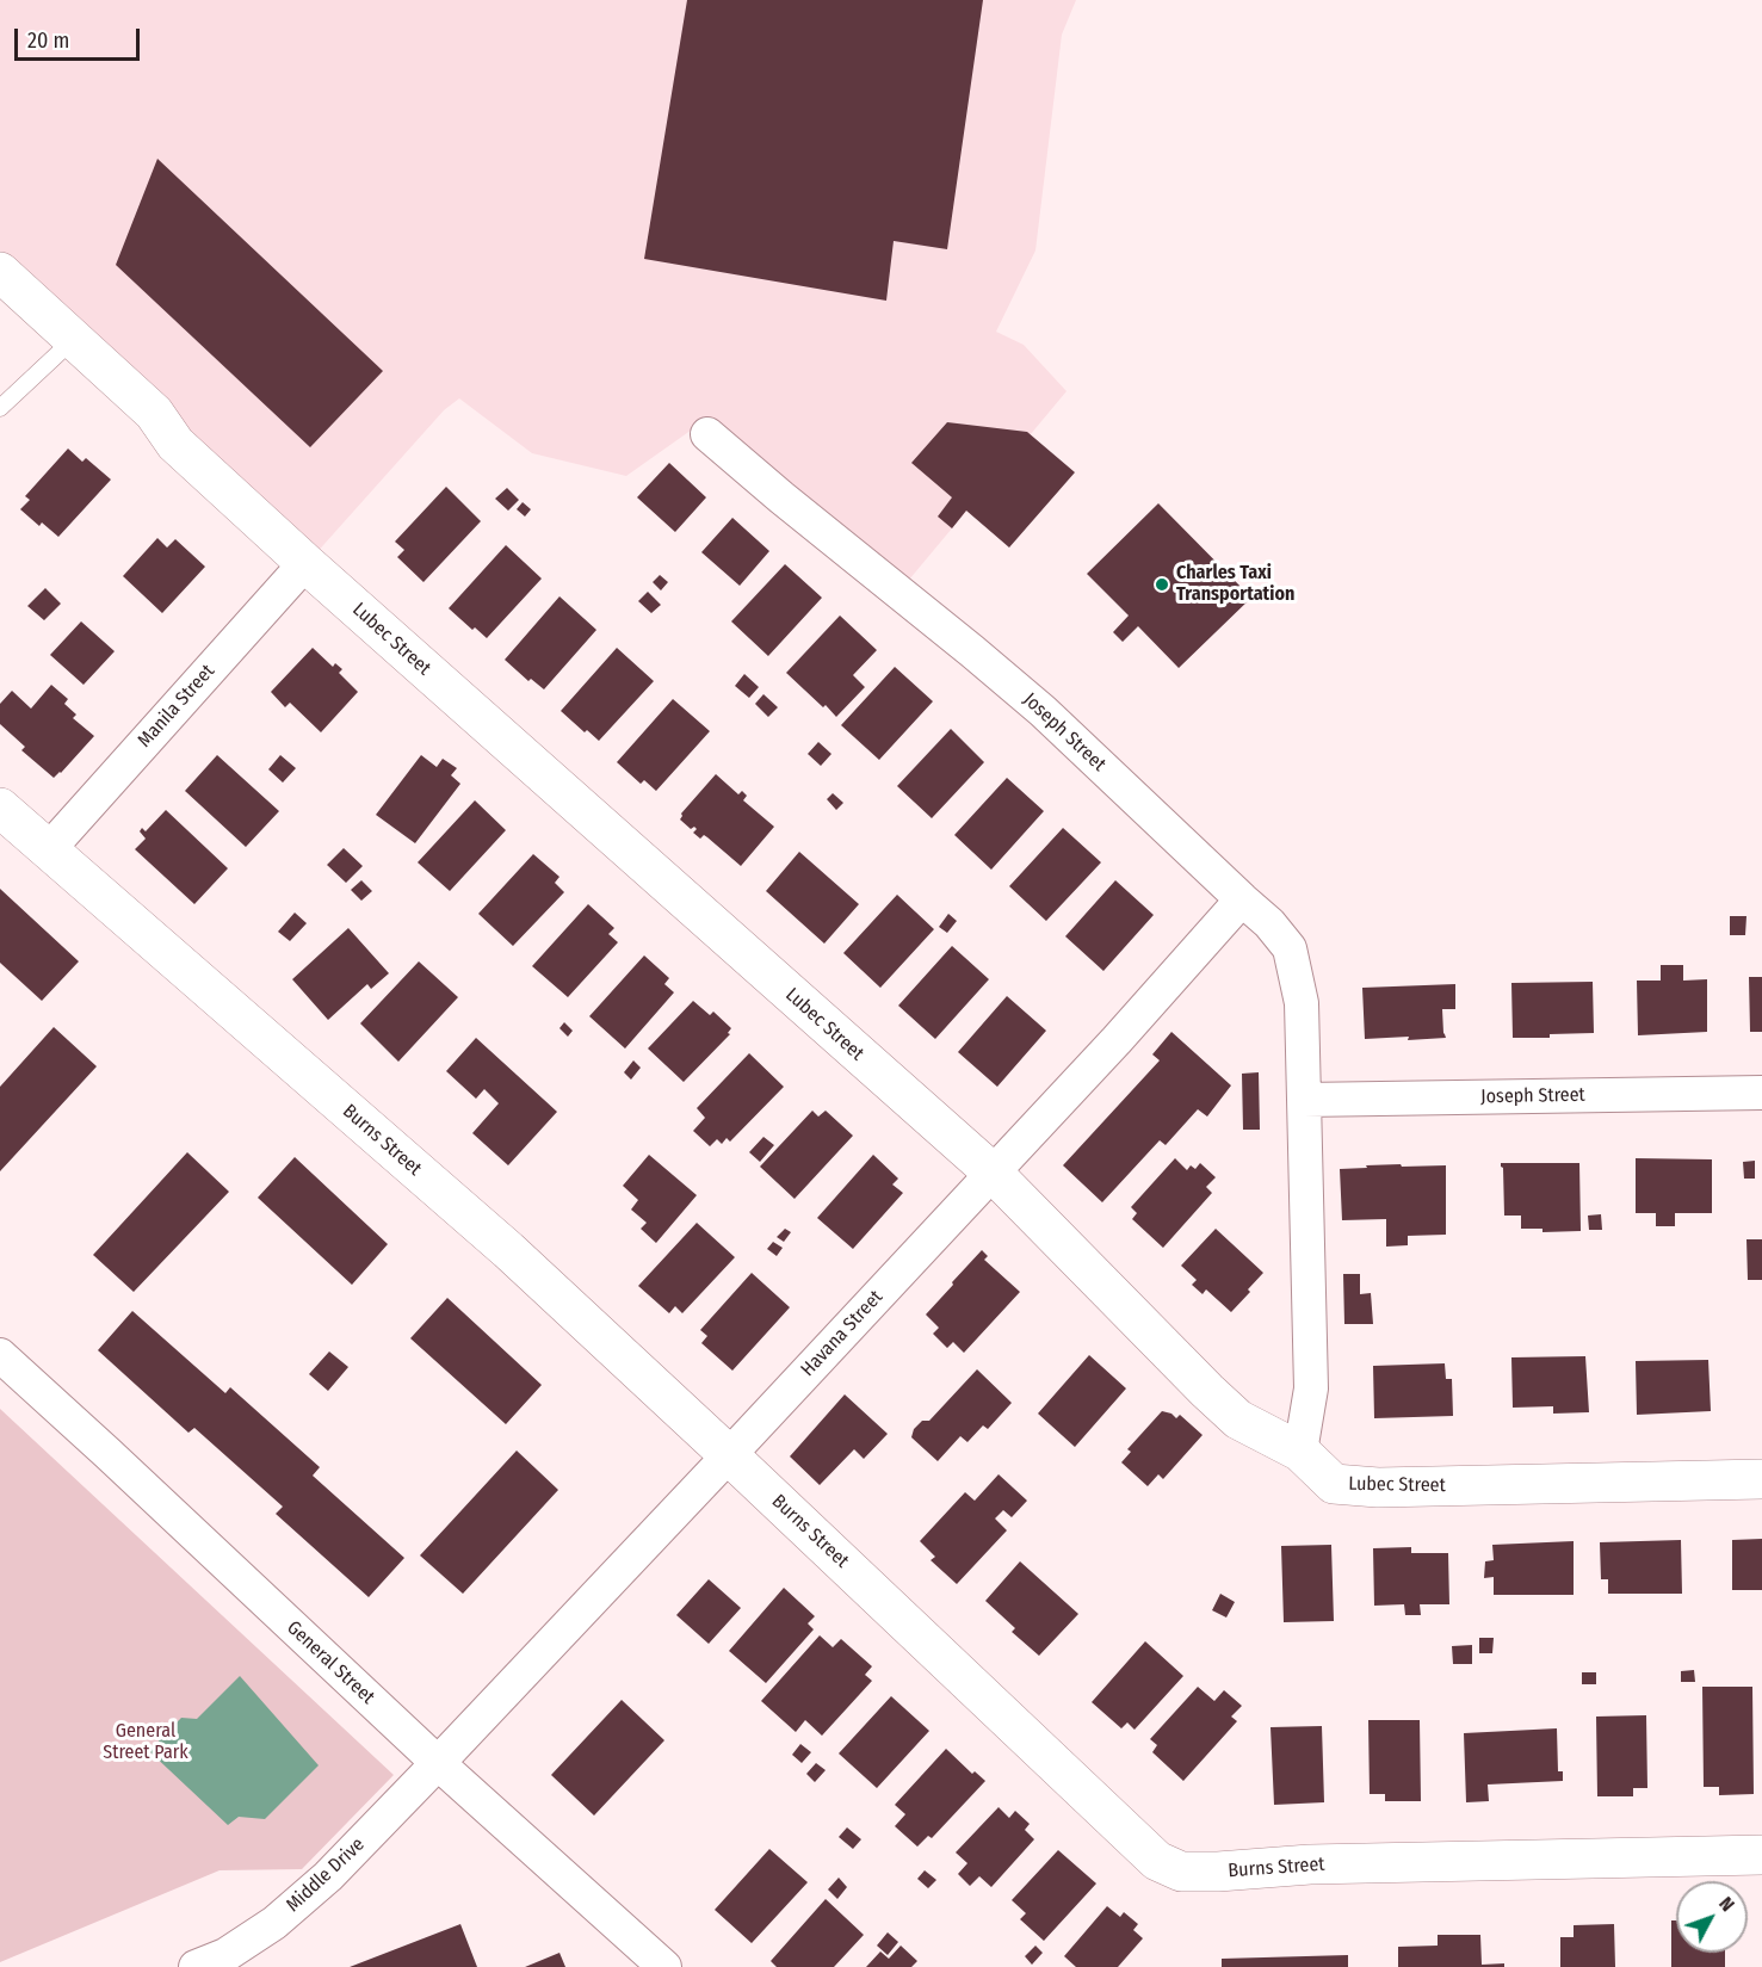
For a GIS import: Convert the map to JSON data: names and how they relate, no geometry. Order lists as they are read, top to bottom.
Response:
{
  "streets": {
    "street": [
      "Lubec Street",
      "Manila Street",
      "Joseph Street",
      "Burns Street",
      "Havana Street",
      "General Street",
      "Middle Drive"
    ]
  },
  "crossings": [
    ["Lubec Street", "Manila Street"],
    ["Lubec Street", "Joseph Street"],
    ["Lubec Street", "Havana Street"],
    ["Manila Street", "Burns Street"],
    ["Joseph Street", "Havana Street"],
    ["Burns Street", "Havana Street"],
    ["Havana Street", "General Street"],
    ["Havana Street", "Middle Drive"],
    ["General Street", "Middle Drive"]
  ],
  "parks": ["General Street Park"],
  "places": ["Charles Taxi Transportation"],
  "scale_bar": "20 m",
  "north": "top right"
}
